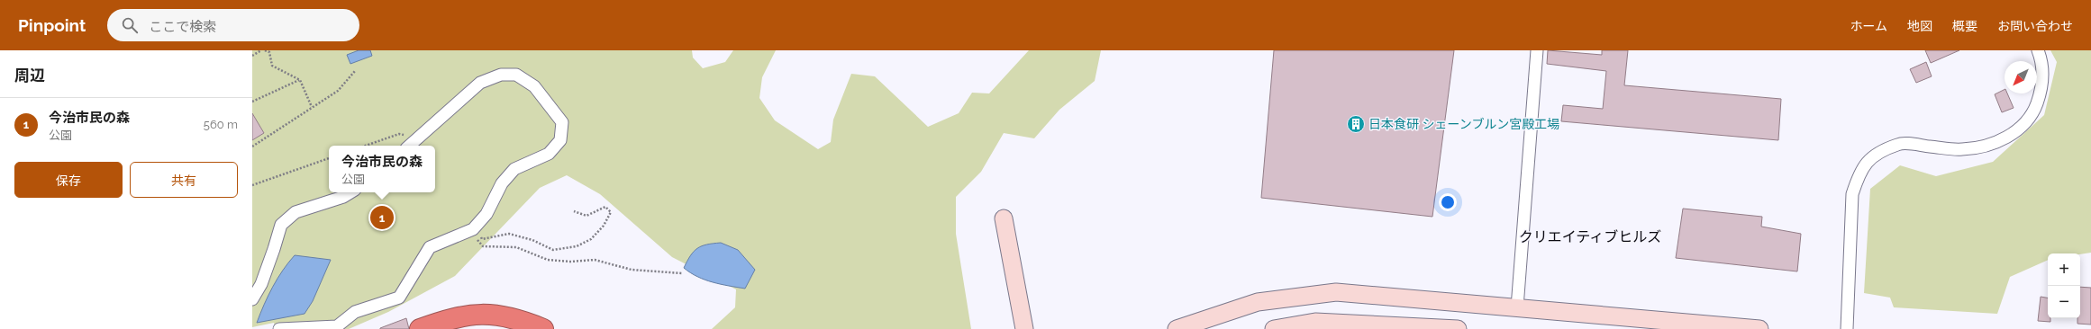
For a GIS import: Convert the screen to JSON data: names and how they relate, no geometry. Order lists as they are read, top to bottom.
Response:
{
  "districts": ["クリエイティブヒルズ"],
  "places": {
    "building": ["日本食研 シェーンブルン宮殿工場"]
  },
  "north": "bottom left",
  "page": {
    "header": "Pinpoint",
    "search": "ここで検索",
    "nav": [
      "ホーム",
      "地図",
      "概要",
      "お問い合わせ"
    ],
    "heading": "周辺",
    "list": [
      {
        "mark": "1",
        "name": "今治市民の森",
        "note": "公園",
        "value": "560 m"
      }
    ],
    "popup": ["今治市民の森", "公園"],
    "buttons": ["保存", "共有"],
    "pins": "1",
    "map_buttons": ["+", "−"]
  }
}
